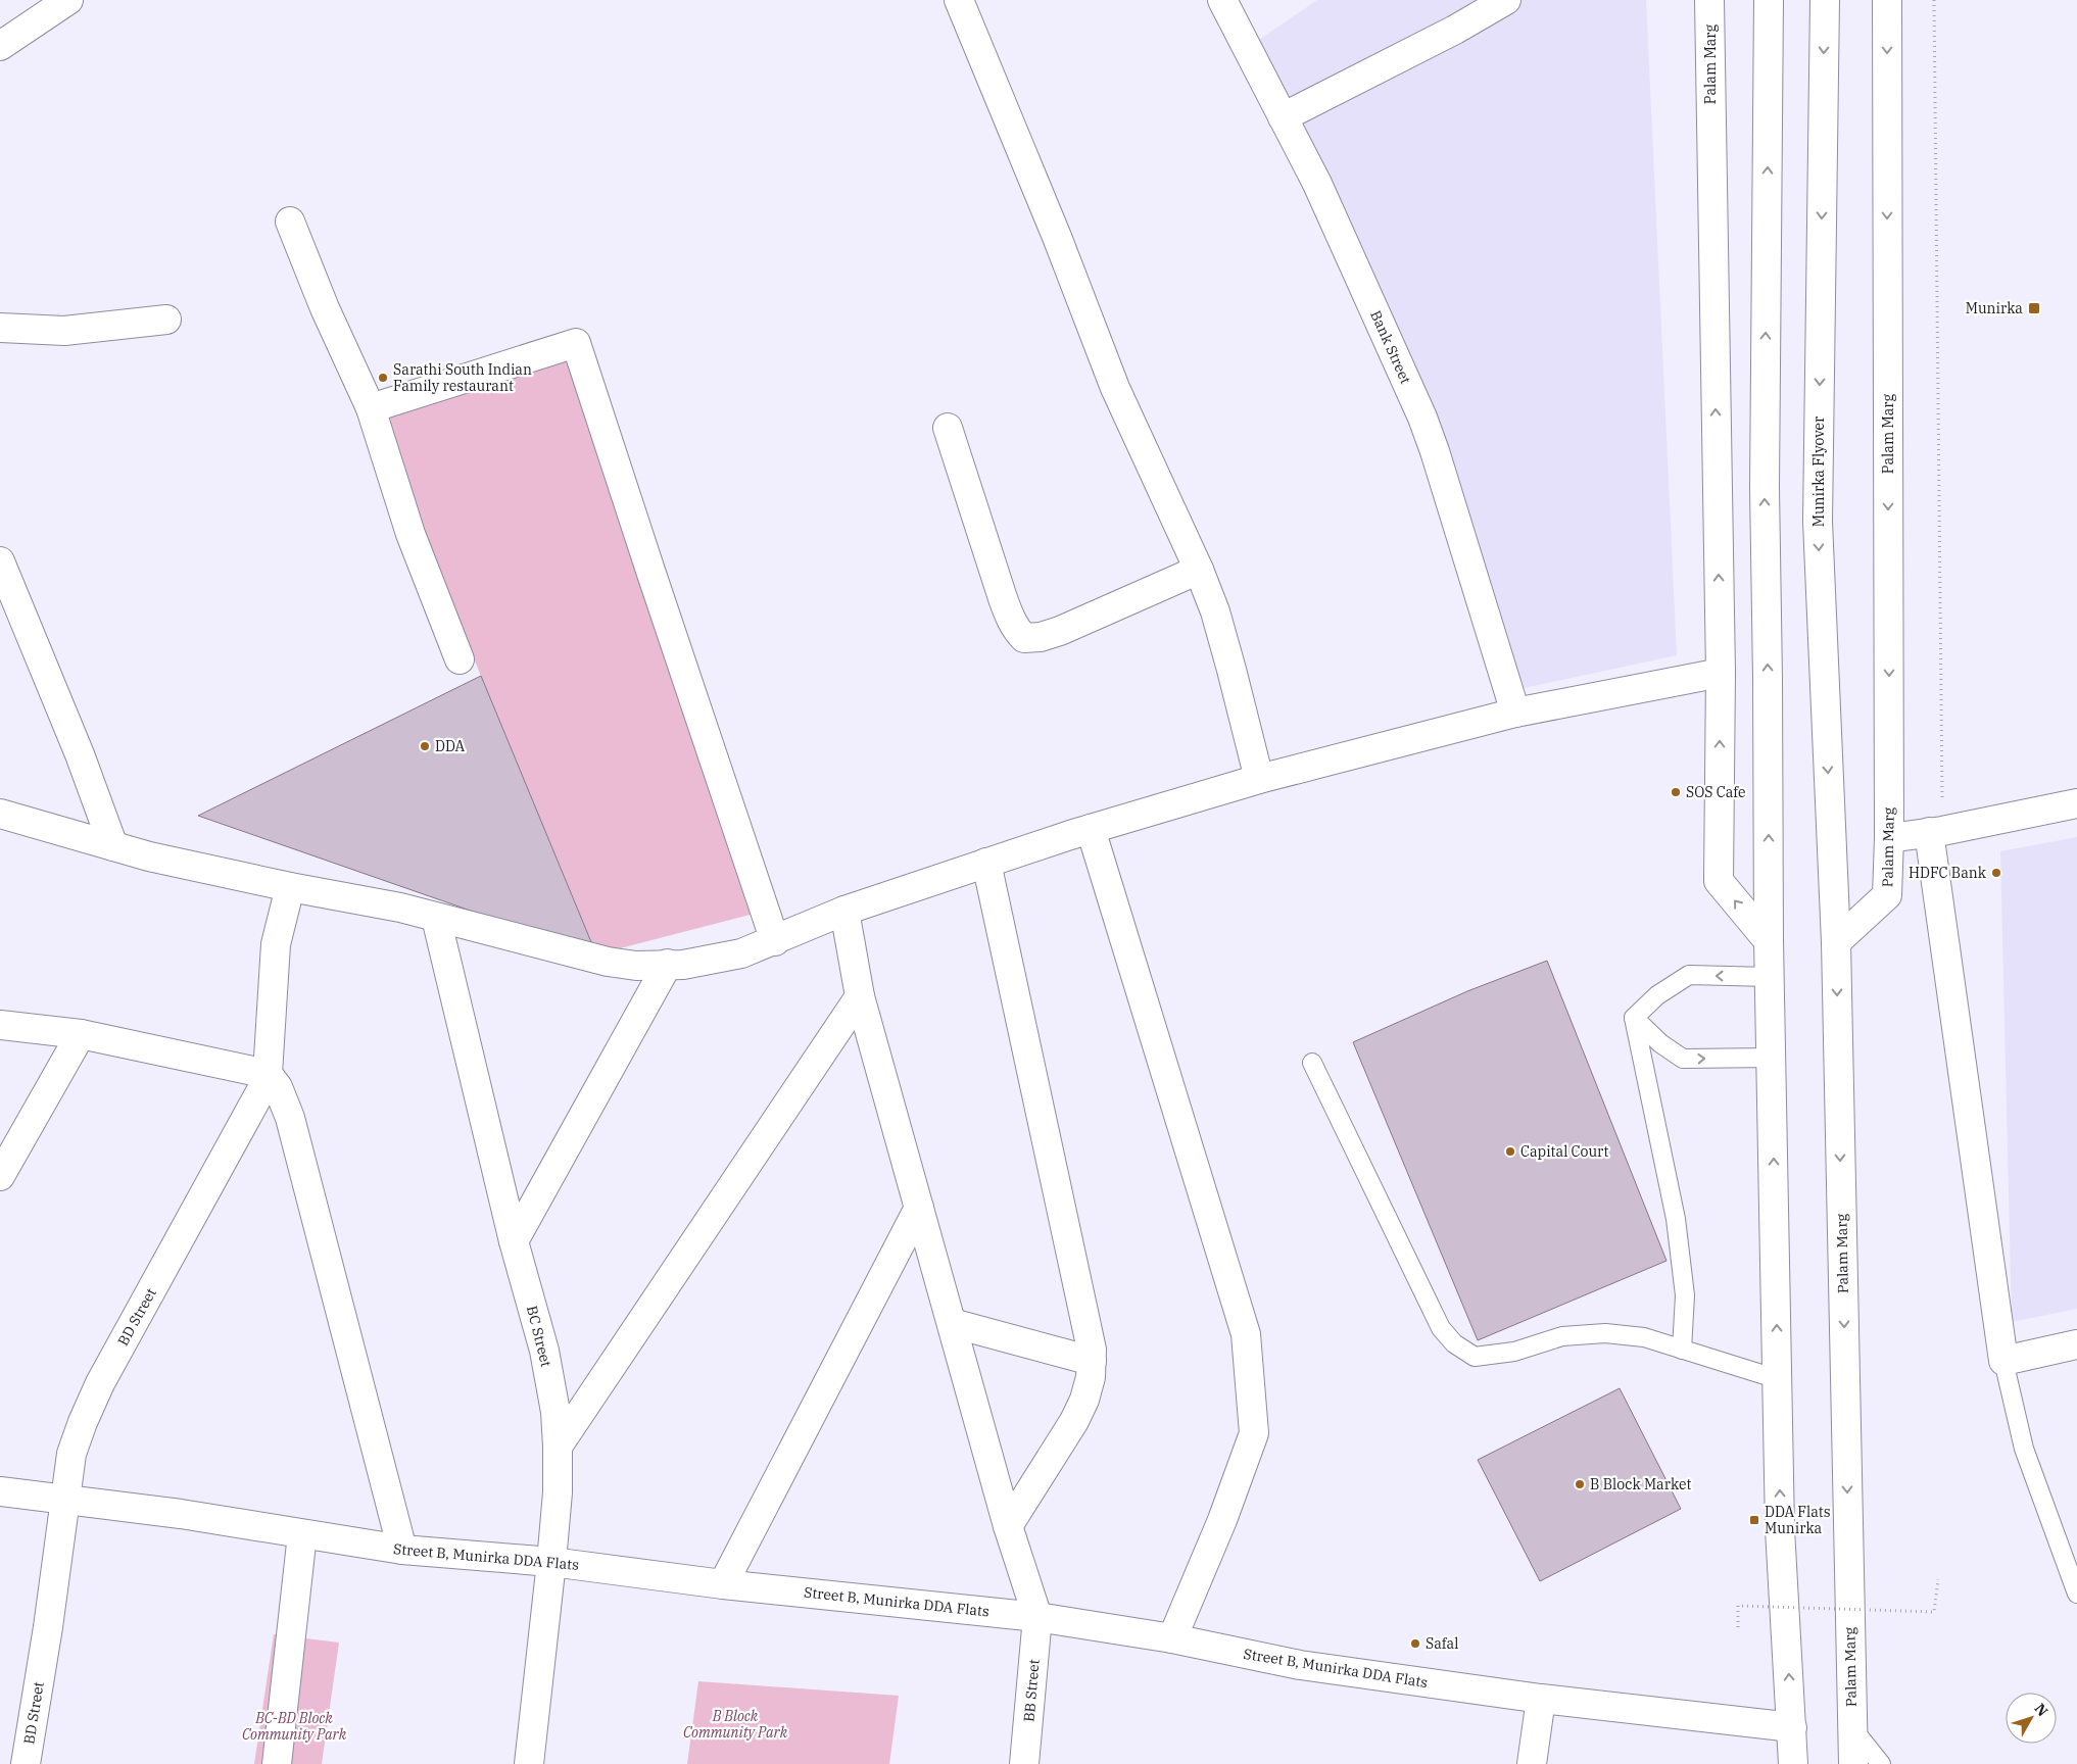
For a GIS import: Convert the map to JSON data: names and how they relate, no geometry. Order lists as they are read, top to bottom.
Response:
{
  "streets": {
    "street": [
      "Palam Marg",
      "Bank Street",
      "Munirka Flyover",
      "BD Street",
      "BC Street",
      "Street B, Munirka DDA Flats",
      "BB Street"
    ]
  },
  "crossings": [
    ["Palam Marg", "Munirka Flyover"],
    ["BD Street", "Street B, Munirka DDA Flats"],
    ["BC Street", "Street B, Munirka DDA Flats"],
    ["Street B, Munirka DDA Flats", "BB Street"]
  ],
  "parks": ["B Block Community Park", "BC-BD Block Community Park"],
  "places": {
    "transit": ["Munirka", "DDA Flats Munirka"],
    "other": [
      "Sarathi South Indian Family restaurant",
      "DDA",
      "SOS Cafe",
      "HDFC Bank",
      "Capital Court",
      "B Block Market",
      "Safal"
    ]
  },
  "north": "top right"
}
